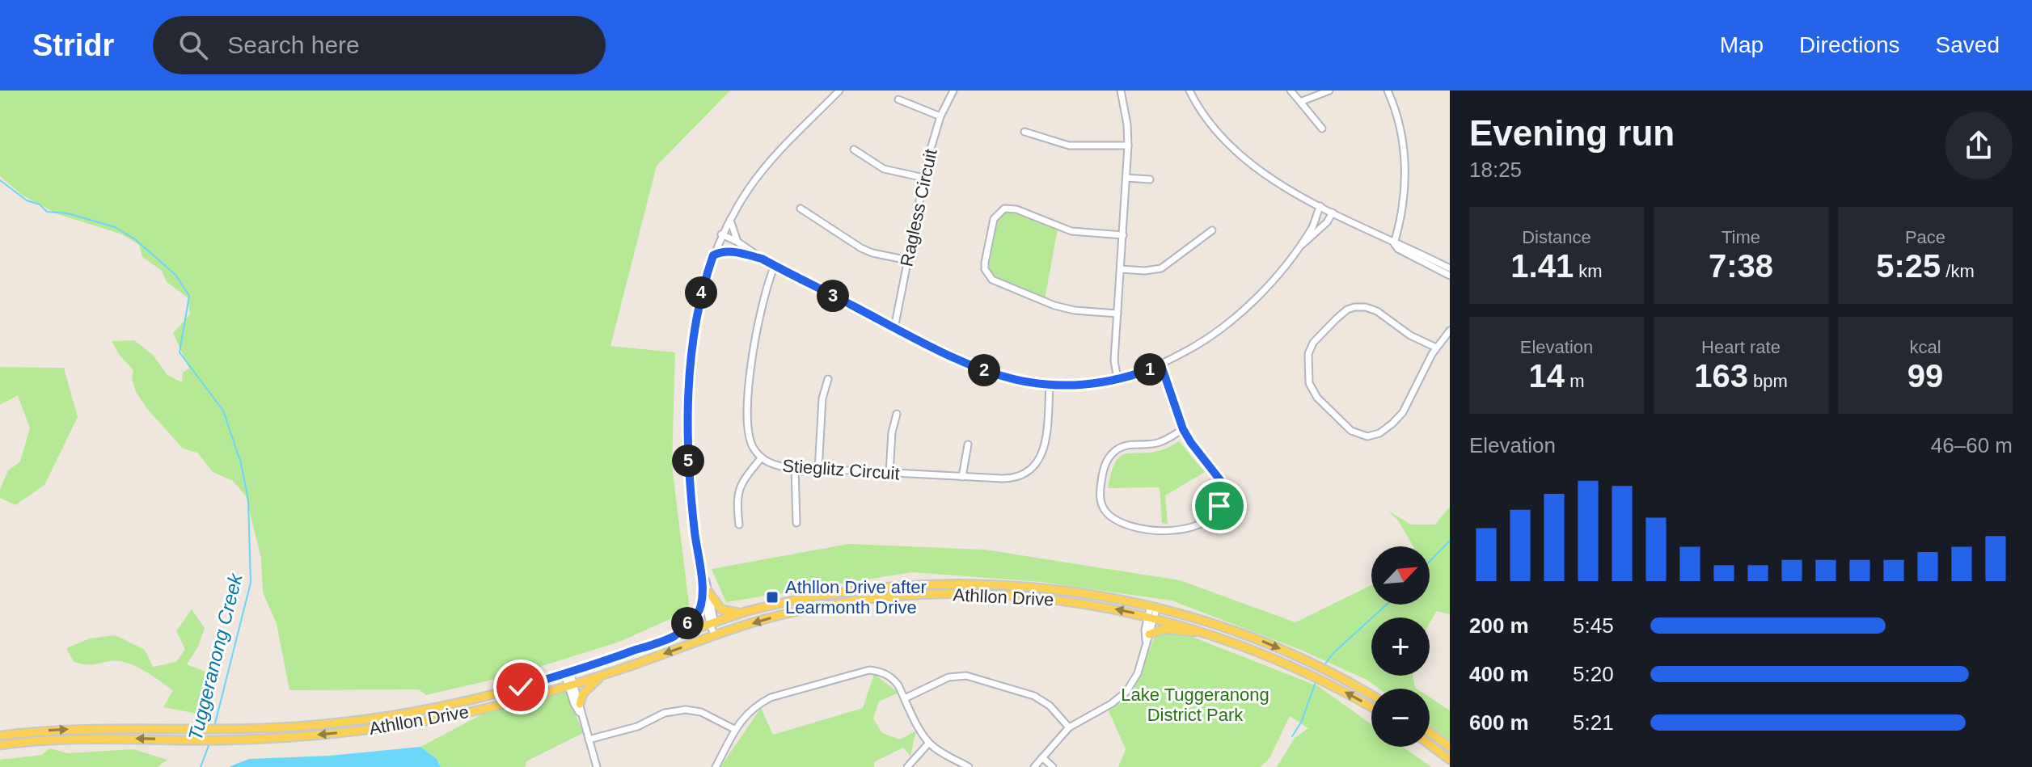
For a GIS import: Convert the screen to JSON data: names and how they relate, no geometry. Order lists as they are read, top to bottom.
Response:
{
  "streets": {
    "main road": ["Athllon Drive"],
    "street": ["Ragless Circuit", "Stieglitz Circuit"]
  },
  "water": ["Tuggeranong Creek"],
  "parks": ["Lake Tuggeranong District Park"],
  "places": {
    "transit": ["Athllon Drive after Learmonth Drive"]
  },
  "north": "top right",
  "page": {
    "header": "Stridr",
    "search": "Search here",
    "nav": ["Map", "Directions", "Saved"],
    "heading": ["Evening run", "18:25"],
    "stats": [
      ["Distance", "1.41 km"],
      ["Time", "7:38"],
      ["Pace", "5:25 /km"],
      ["Elevation", "14 m"],
      ["Heart rate", "163 bpm"],
      ["kcal", "99"]
    ],
    "pins": [
      "4",
      "3",
      "1",
      "2",
      "5",
      "6"
    ],
    "chart": ["Elevation", "46–60 m"],
    "map_buttons": ["+", "−"],
    "list": [
      {
        "name": "200 m",
        "note": "5:45"
      },
      {
        "name": "400 m",
        "note": "5:20"
      },
      {
        "name": "600 m",
        "note": "5:21"
      }
    ]
  }
}
